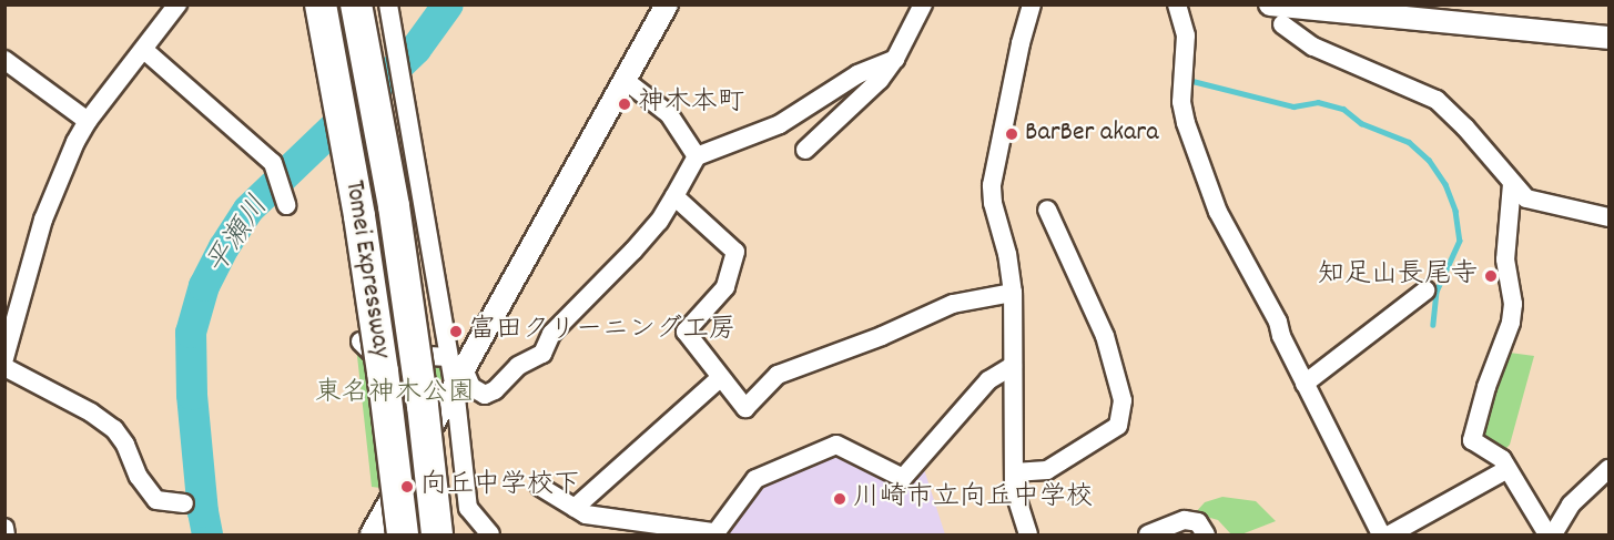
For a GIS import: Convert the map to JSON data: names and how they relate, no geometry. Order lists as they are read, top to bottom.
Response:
{
  "streets": {
    "highway": ["Tomei Expressway"]
  },
  "water": ["平瀬川"],
  "parks": ["東名神木公園"],
  "places": [
    "神木本町",
    "BarBer akara",
    "知足山長尾寺",
    "富田クリーニング工房",
    "向丘中学校下",
    "川崎市立向丘中学校"
  ]
}
